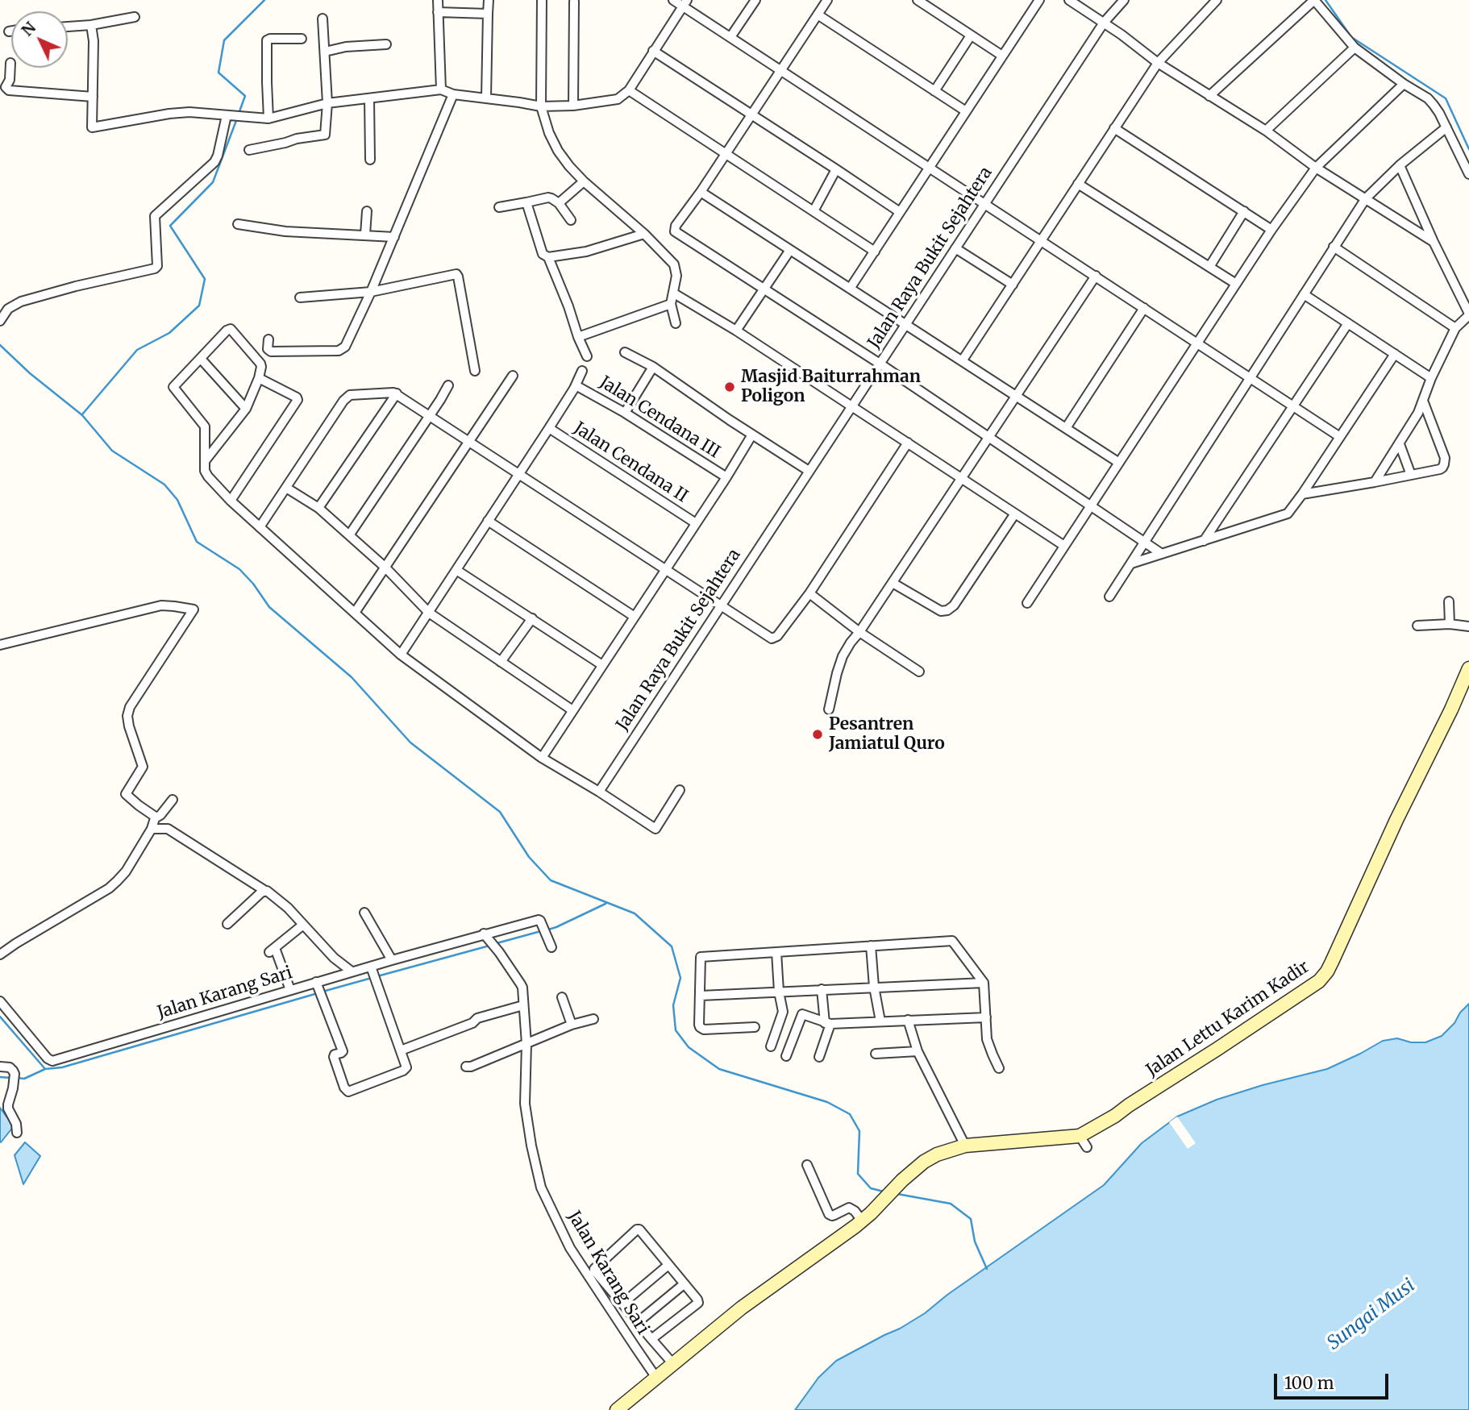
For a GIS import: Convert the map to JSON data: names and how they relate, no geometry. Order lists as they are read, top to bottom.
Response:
{
  "streets": {
    "street": [
      "Jalan Raya Bukit Sejahtera",
      "Jalan Cendana III",
      "Jalan Cendana II",
      "Jalan Karang Sari",
      "Jalan Lettu Karim Kadir"
    ]
  },
  "crossings": [
    ["Jalan Karang Sari", "Jalan Lettu Karim Kadir"]
  ],
  "water": ["Sungai Musi"],
  "places": ["Masjid Baiturrahman Poligon", "Pesantren Jamiatul Quro"],
  "scale_bar": "100 m",
  "north": "top left"
}
